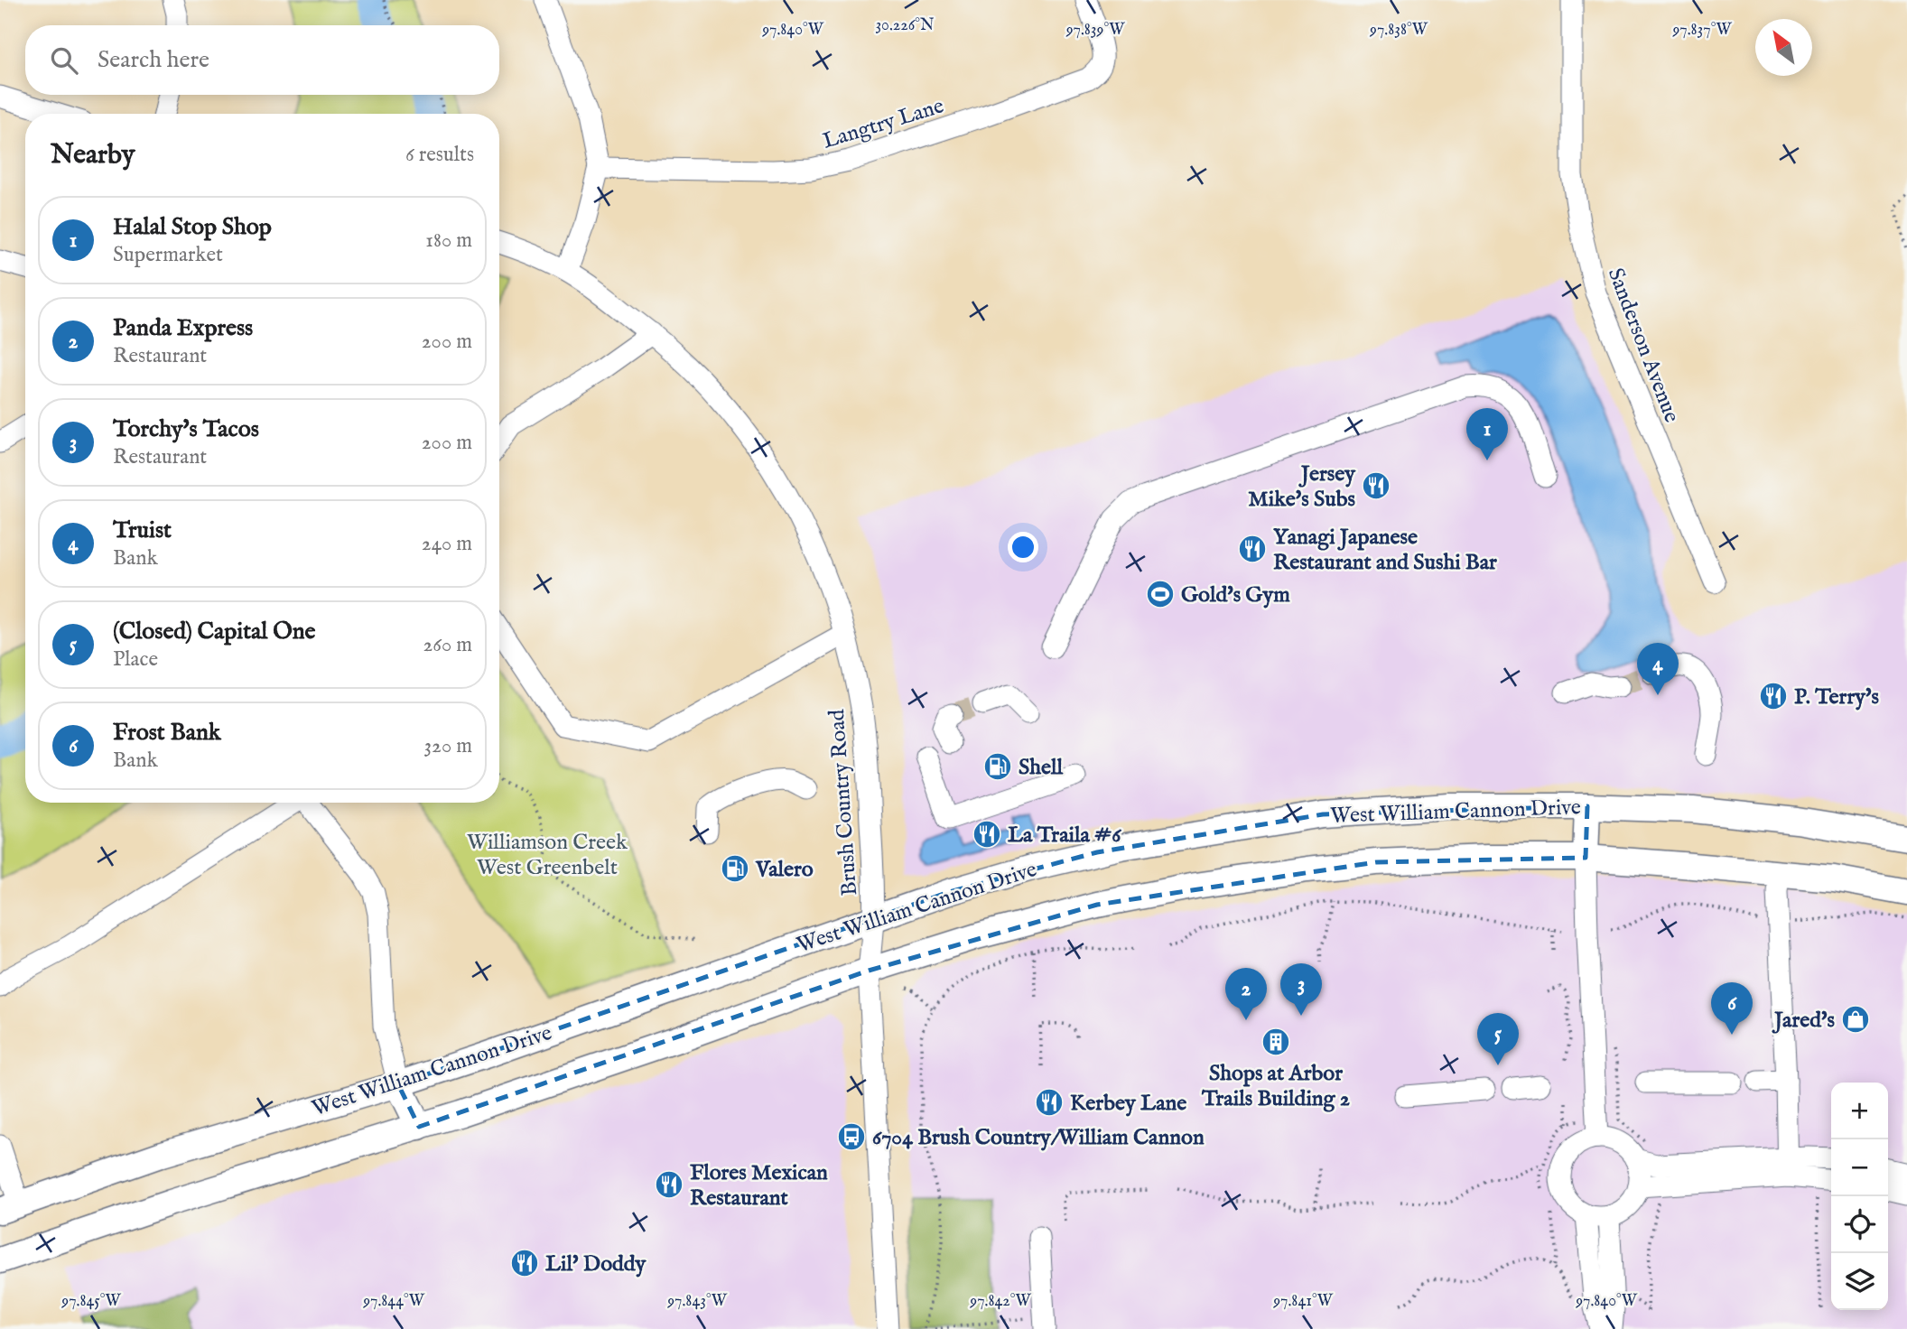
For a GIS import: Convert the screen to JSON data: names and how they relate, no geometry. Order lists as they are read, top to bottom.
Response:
{
  "streets": {
    "main road": ["West William Cannon Drive"],
    "street": ["Langtry Lane", "Sanderson Avenue", "Brush Country Road"]
  },
  "crossings": [
    ["Brush Country Road", "West William Cannon Drive"]
  ],
  "parks": ["Williamson Creek West Greenbelt"],
  "places": {
    "restaurant": [
      "Jersey Mike's Subs",
      "Yanagi Japanese Restaurant and Sushi Bar",
      "P. Terry's",
      "La Traila #6",
      "Kerbey Lane",
      "Flores Mexican Restaurant",
      "Lil' Doddy"
    ],
    "sports": ["Gold's Gym"],
    "fuel station": ["Shell", "Valero"],
    "shop": ["Jared's"],
    "building": ["Shops at Arbor Trails Building 2"],
    "bus stop": ["6704 Brush Country/William Cannon"]
  },
  "north": "top left",
  "page": {
    "search": "Search here",
    "heading": ["Nearby", "6 results"],
    "list": [
      {
        "mark": "1",
        "name": "Halal Stop Shop",
        "note": "Supermarket",
        "value": "180 m"
      },
      {
        "mark": "2",
        "name": "Panda Express",
        "note": "Restaurant",
        "value": "200 m"
      },
      {
        "mark": "3",
        "name": "Torchy's Tacos",
        "note": "Restaurant",
        "value": "200 m"
      },
      {
        "mark": "4",
        "name": "Truist",
        "note": "Bank",
        "value": "240 m"
      },
      {
        "mark": "5",
        "name": "(Closed) Capital One",
        "note": "Place",
        "value": "260 m"
      },
      {
        "mark": "6",
        "name": "Frost Bank",
        "note": "Bank",
        "value": "320 m"
      }
    ],
    "pins": [
      "1",
      "4",
      "3",
      "2",
      "6",
      "5"
    ],
    "map_buttons": ["+", "−"]
  },
  "coordinates": [
    "30.226°N",
    "97.840°W",
    "97.839°W",
    "97.838°W",
    "97.837°W",
    "97.845°W",
    "97.844°W",
    "97.843°W",
    "97.842°W",
    "97.841°W"
  ]
}
